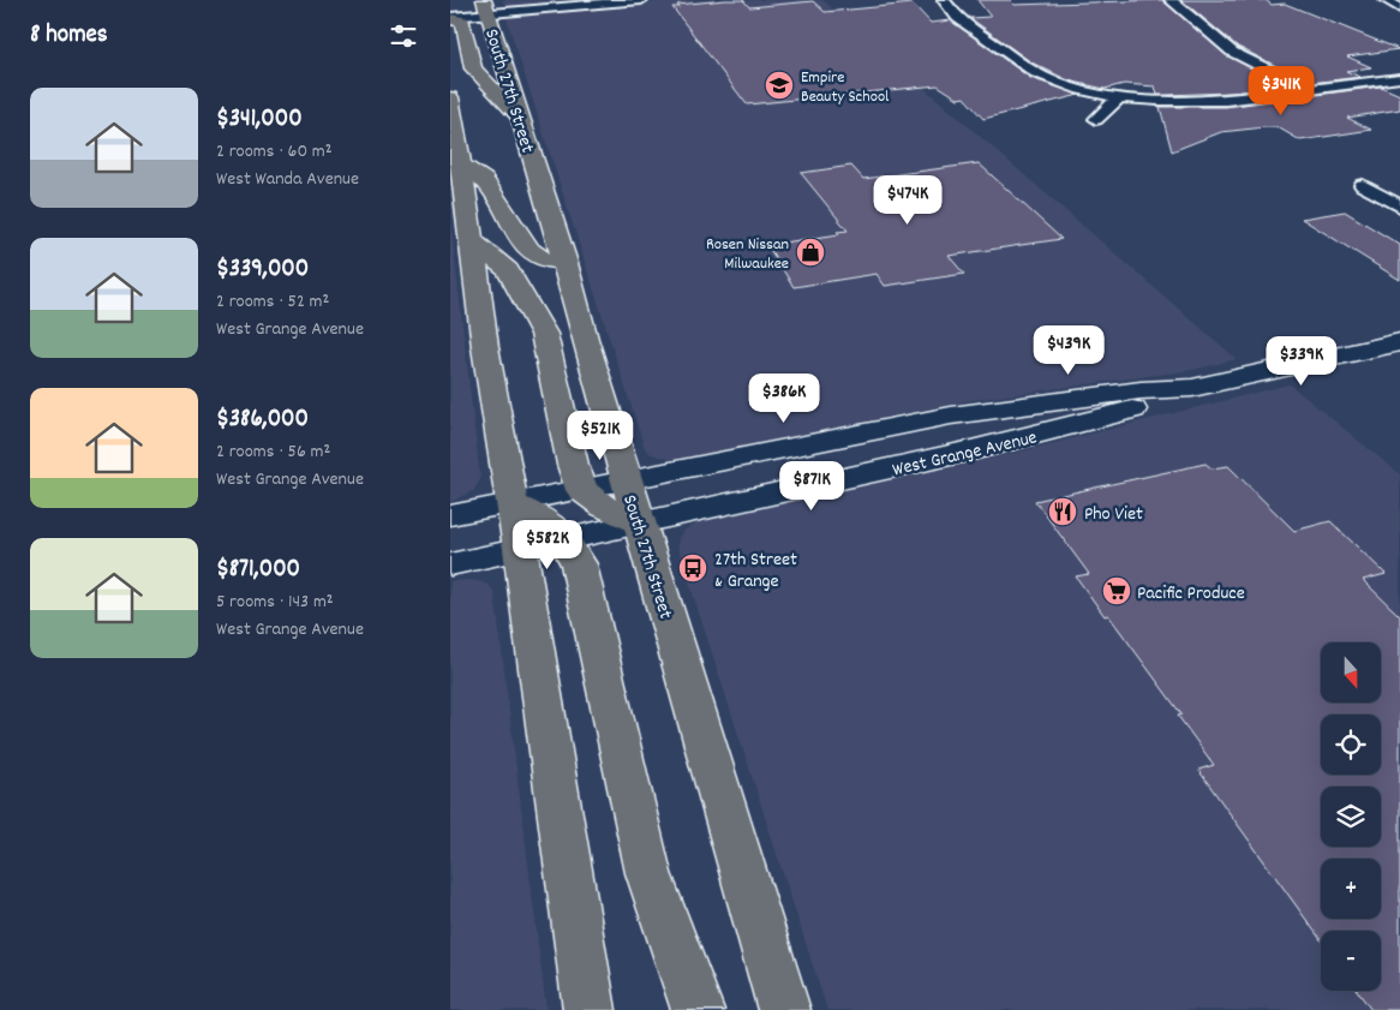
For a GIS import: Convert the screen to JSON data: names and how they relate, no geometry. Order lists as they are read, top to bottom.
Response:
{
  "streets": {
    "main road": ["South 27th Street"],
    "street": ["West Grange Avenue"]
  },
  "crossings": [
    ["South 27th Street", "West Grange Avenue"]
  ],
  "places": {
    "school or university": ["Empire Beauty School"],
    "shop": ["Rosen Nissan Milwaukee"],
    "restaurant": ["Pho Viet"],
    "bus stop": ["27th Street & Grange"],
    "supermarket": ["Pacific Produce"]
  },
  "north": "bottom",
  "page": {
    "heading": "8 homes",
    "price": [
      "$341K",
      "$474K",
      "$439K",
      "$339K",
      "$386K",
      "$521K",
      "$871K",
      "$582K"
    ],
    "list": [
      {
        "name": "$341,000",
        "note": "2 rooms · 60 m² · West Wanda Avenue"
      },
      {
        "name": "$339,000",
        "note": "2 rooms · 52 m² · West Grange Avenue"
      },
      {
        "name": "$386,000",
        "note": "2 rooms · 56 m² · West Grange Avenue"
      },
      {
        "name": "$871,000",
        "note": "5 rooms · 143 m² · West Grange Avenue"
      }
    ],
    "map_buttons": ["+", "−"]
  }
}
